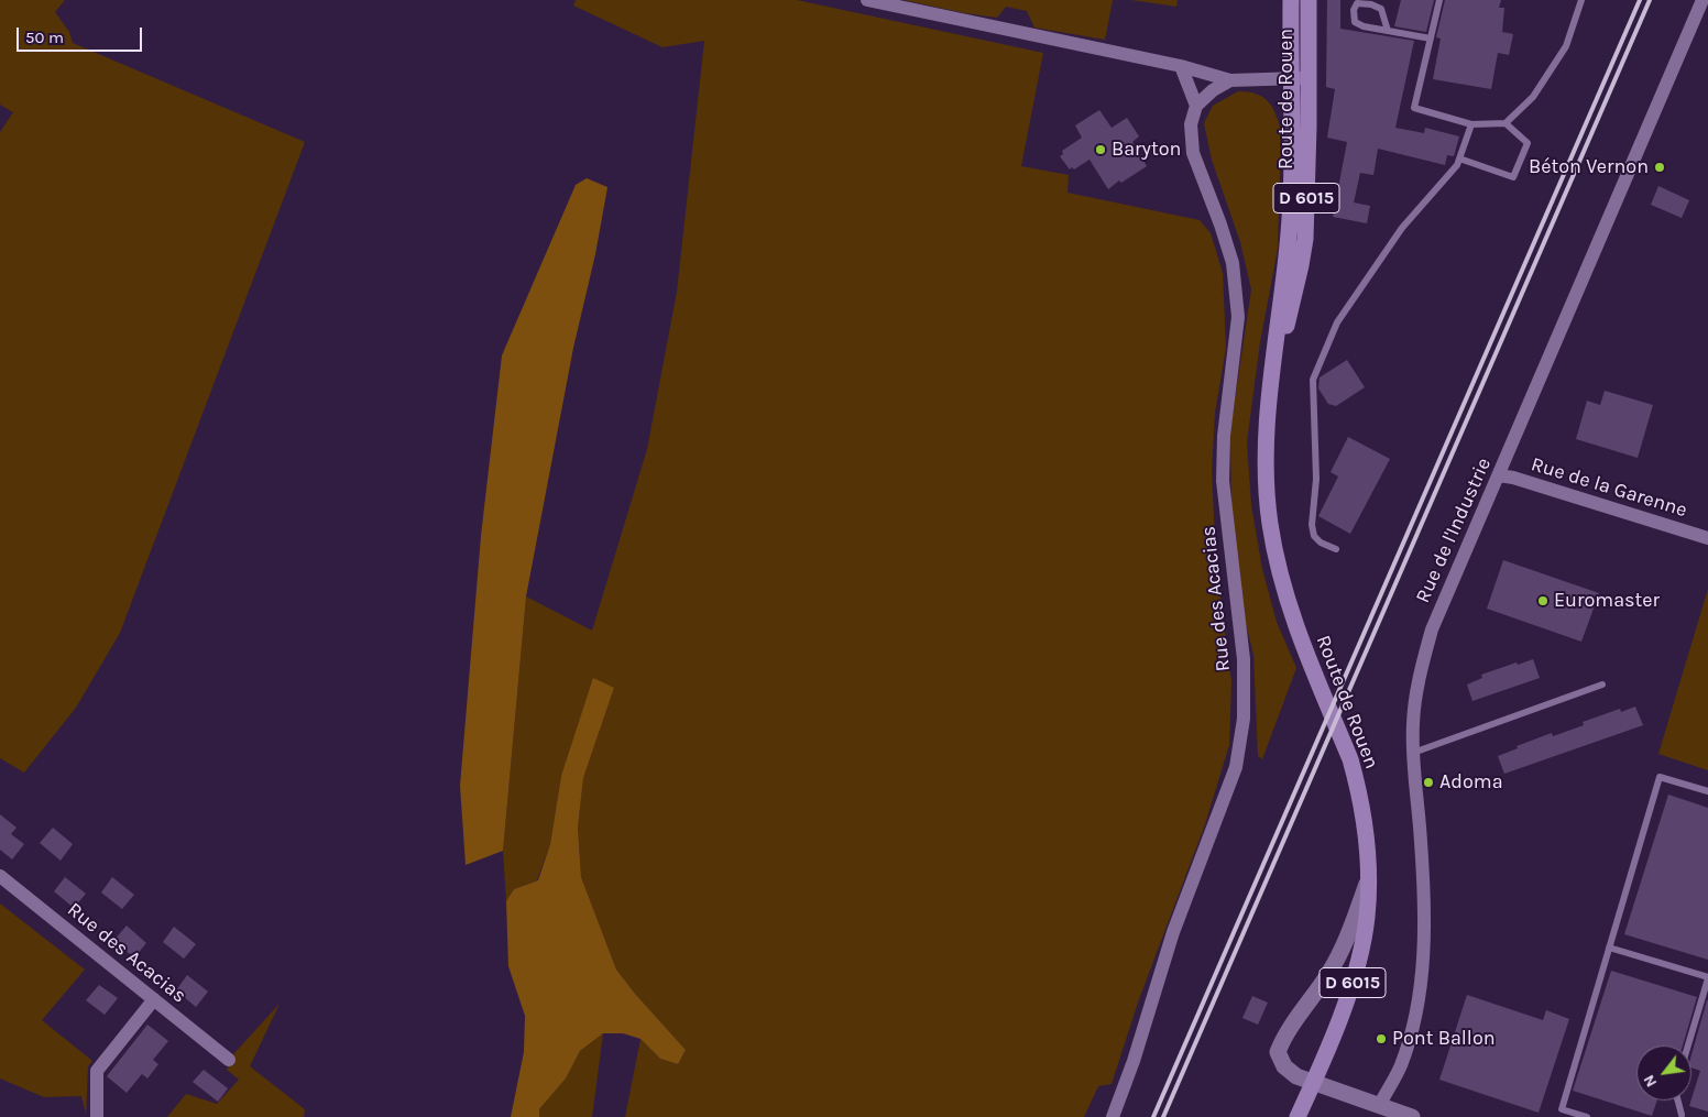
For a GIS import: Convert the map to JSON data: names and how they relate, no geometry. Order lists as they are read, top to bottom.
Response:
{
  "streets": {
    "main road": ["Route de Rouen", "D 6015"],
    "street": ["Rue de la Garenne", "Rue de l'Industrie", "Rue des Acacias"]
  },
  "crossings": [
    ["Rue de la Garenne", "Rue de l'Industrie"]
  ],
  "places": [
    "Baryton",
    "Béton Vernon",
    "Euromaster",
    "Adoma",
    "Pont Ballon"
  ],
  "scale_bar": "50 m",
  "north": "bottom left"
}
